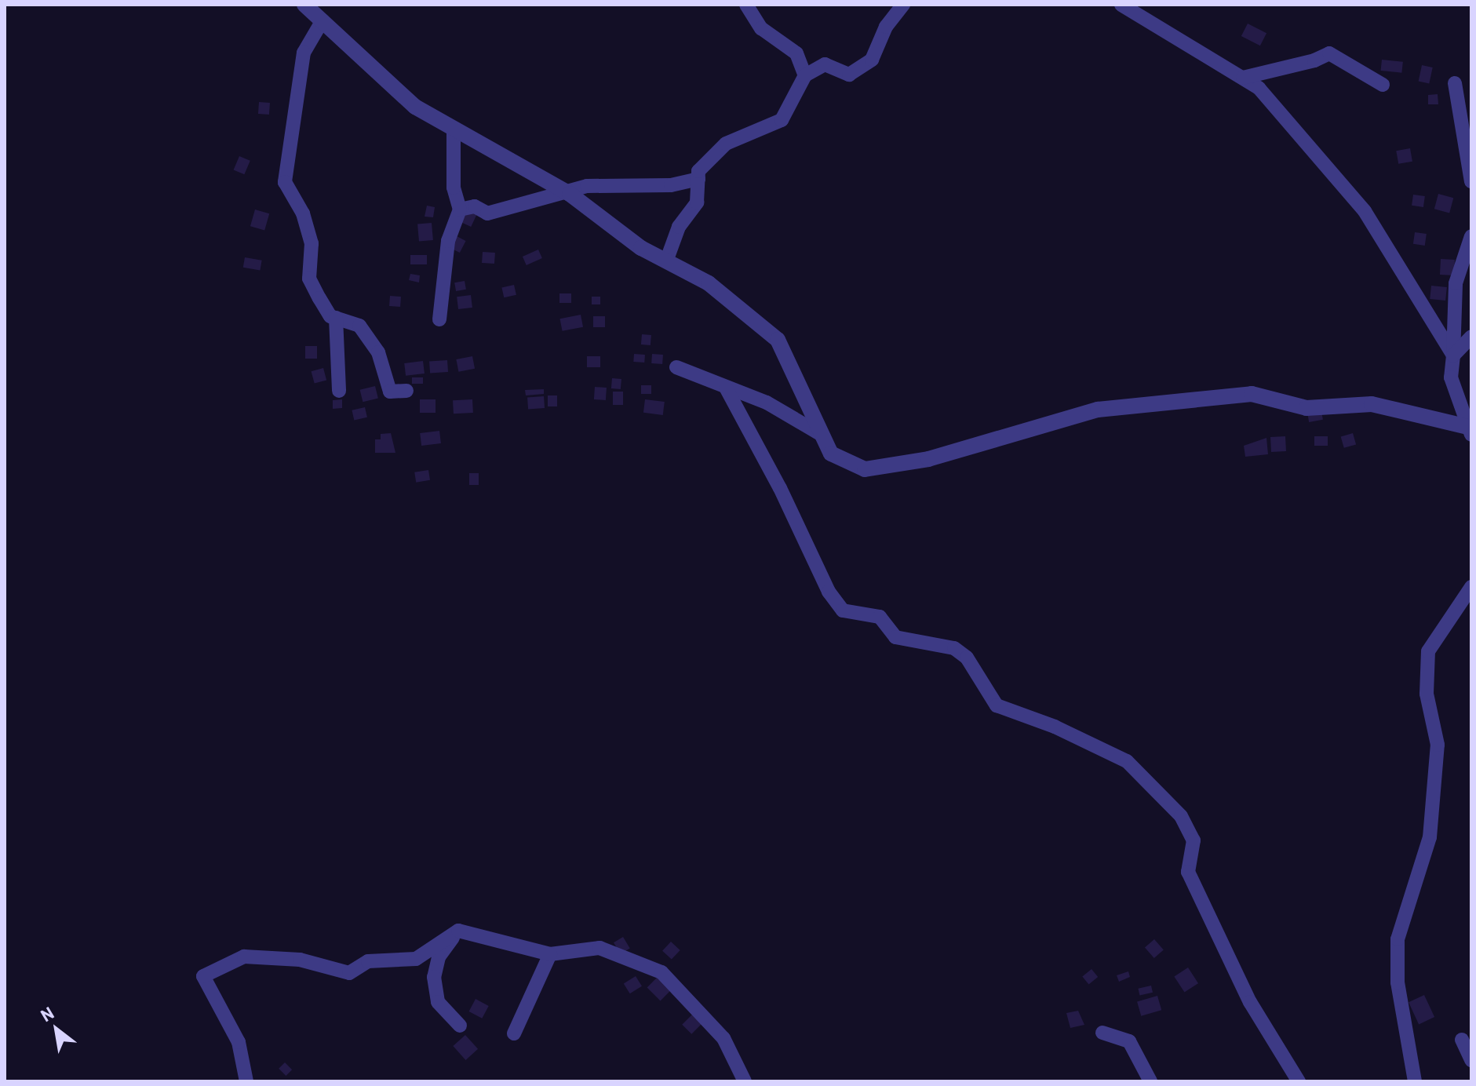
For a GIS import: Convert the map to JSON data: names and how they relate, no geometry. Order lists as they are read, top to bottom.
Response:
{
  "north": "top left"
}
